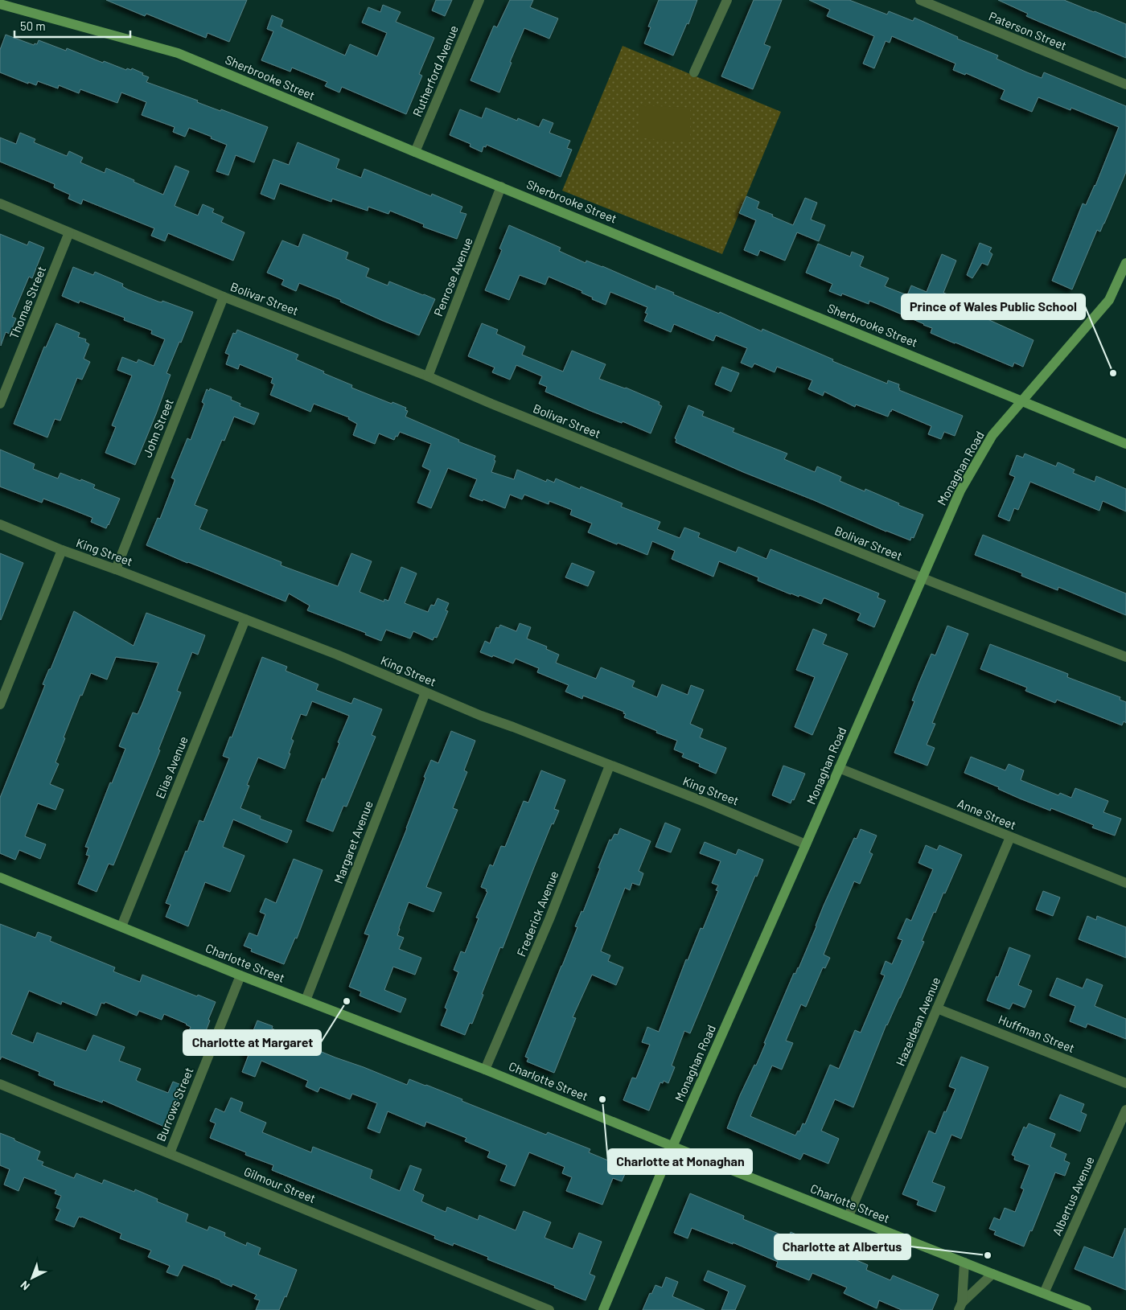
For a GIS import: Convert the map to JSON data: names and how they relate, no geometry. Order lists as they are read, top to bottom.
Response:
{
  "streets": {
    "main road": ["Sherbrooke Street", "Monaghan Road", "Charlotte Street"],
    "street": [
      "Paterson Street",
      "Rutherford Avenue",
      "Penrose Avenue",
      "Bolivar Street",
      "Thomas Street",
      "John Street",
      "King Street",
      "Elias Avenue",
      "Anne Street",
      "Margaret Avenue",
      "Frederick Avenue",
      "Hazeldean Avenue",
      "Huffman Street",
      "Burrows Street",
      "Gilmour Street",
      "Albertus Avenue"
    ]
  },
  "crossings": [
    ["Rutherford Avenue", "Sherbrooke Street"],
    ["Sherbrooke Street", "Penrose Avenue"],
    ["Sherbrooke Street", "Monaghan Road"],
    ["Penrose Avenue", "Bolivar Street"],
    ["Bolivar Street", "Thomas Street"],
    ["Bolivar Street", "John Street"],
    ["Bolivar Street", "Monaghan Road"],
    ["John Street", "King Street"],
    ["Monaghan Road", "King Street"],
    ["Monaghan Road", "Anne Street"],
    ["Monaghan Road", "Charlotte Street"],
    ["King Street", "Elias Avenue"],
    ["King Street", "Margaret Avenue"],
    ["King Street", "Frederick Avenue"],
    ["Elias Avenue", "Charlotte Street"],
    ["Anne Street", "Hazeldean Avenue"],
    ["Margaret Avenue", "Charlotte Street"],
    ["Frederick Avenue", "Charlotte Street"],
    ["Charlotte Street", "Hazeldean Avenue"],
    ["Charlotte Street", "Burrows Street"],
    ["Charlotte Street", "Albertus Avenue"],
    ["Hazeldean Avenue", "Huffman Street"],
    ["Burrows Street", "Gilmour Street"]
  ],
  "places": [
    "Prince of Wales Public School",
    "Charlotte at Margaret",
    "Charlotte at Monaghan",
    "Charlotte at Albertus"
  ],
  "scale_bar": "50 m",
  "north": "bottom left"
}
